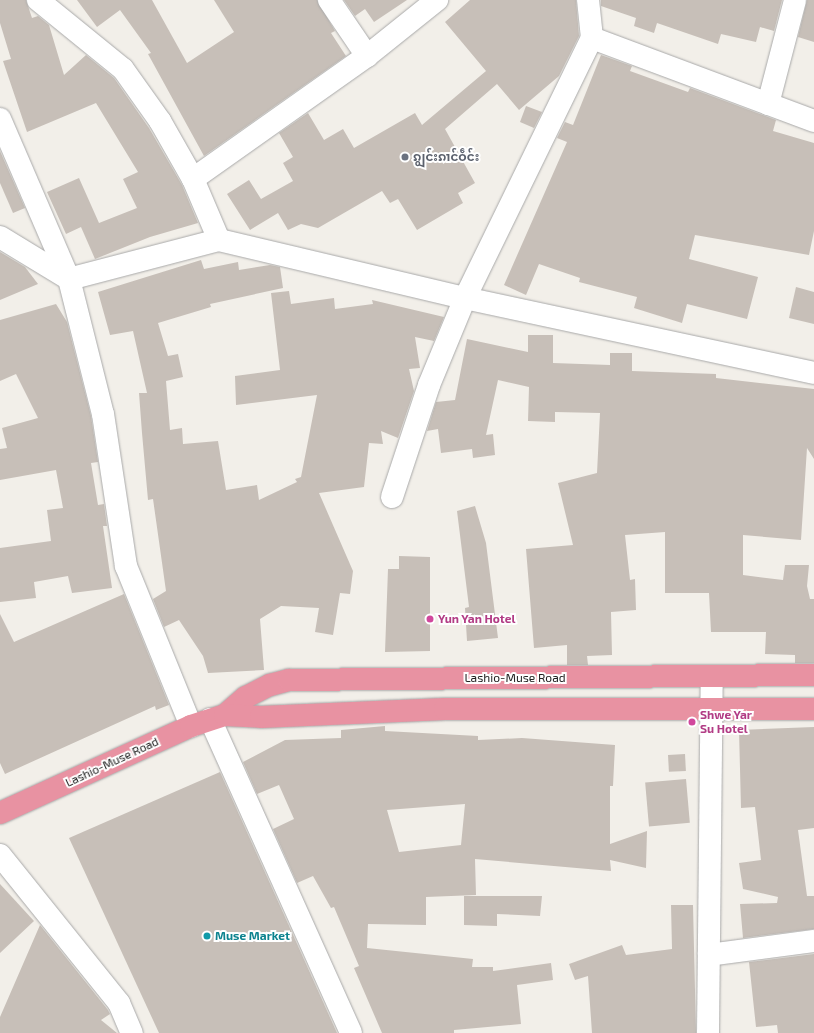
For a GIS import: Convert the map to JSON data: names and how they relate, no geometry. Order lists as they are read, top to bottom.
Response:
{
  "streets": {
    "highway": ["Lashio-Muse Road"]
  },
  "places": [
    "ၵျွင်းၵၢင်ဝဵင်း",
    "Yun Yan Hotel",
    "Shwe Yar Su Hotel",
    "Muse Market"
  ]
}
